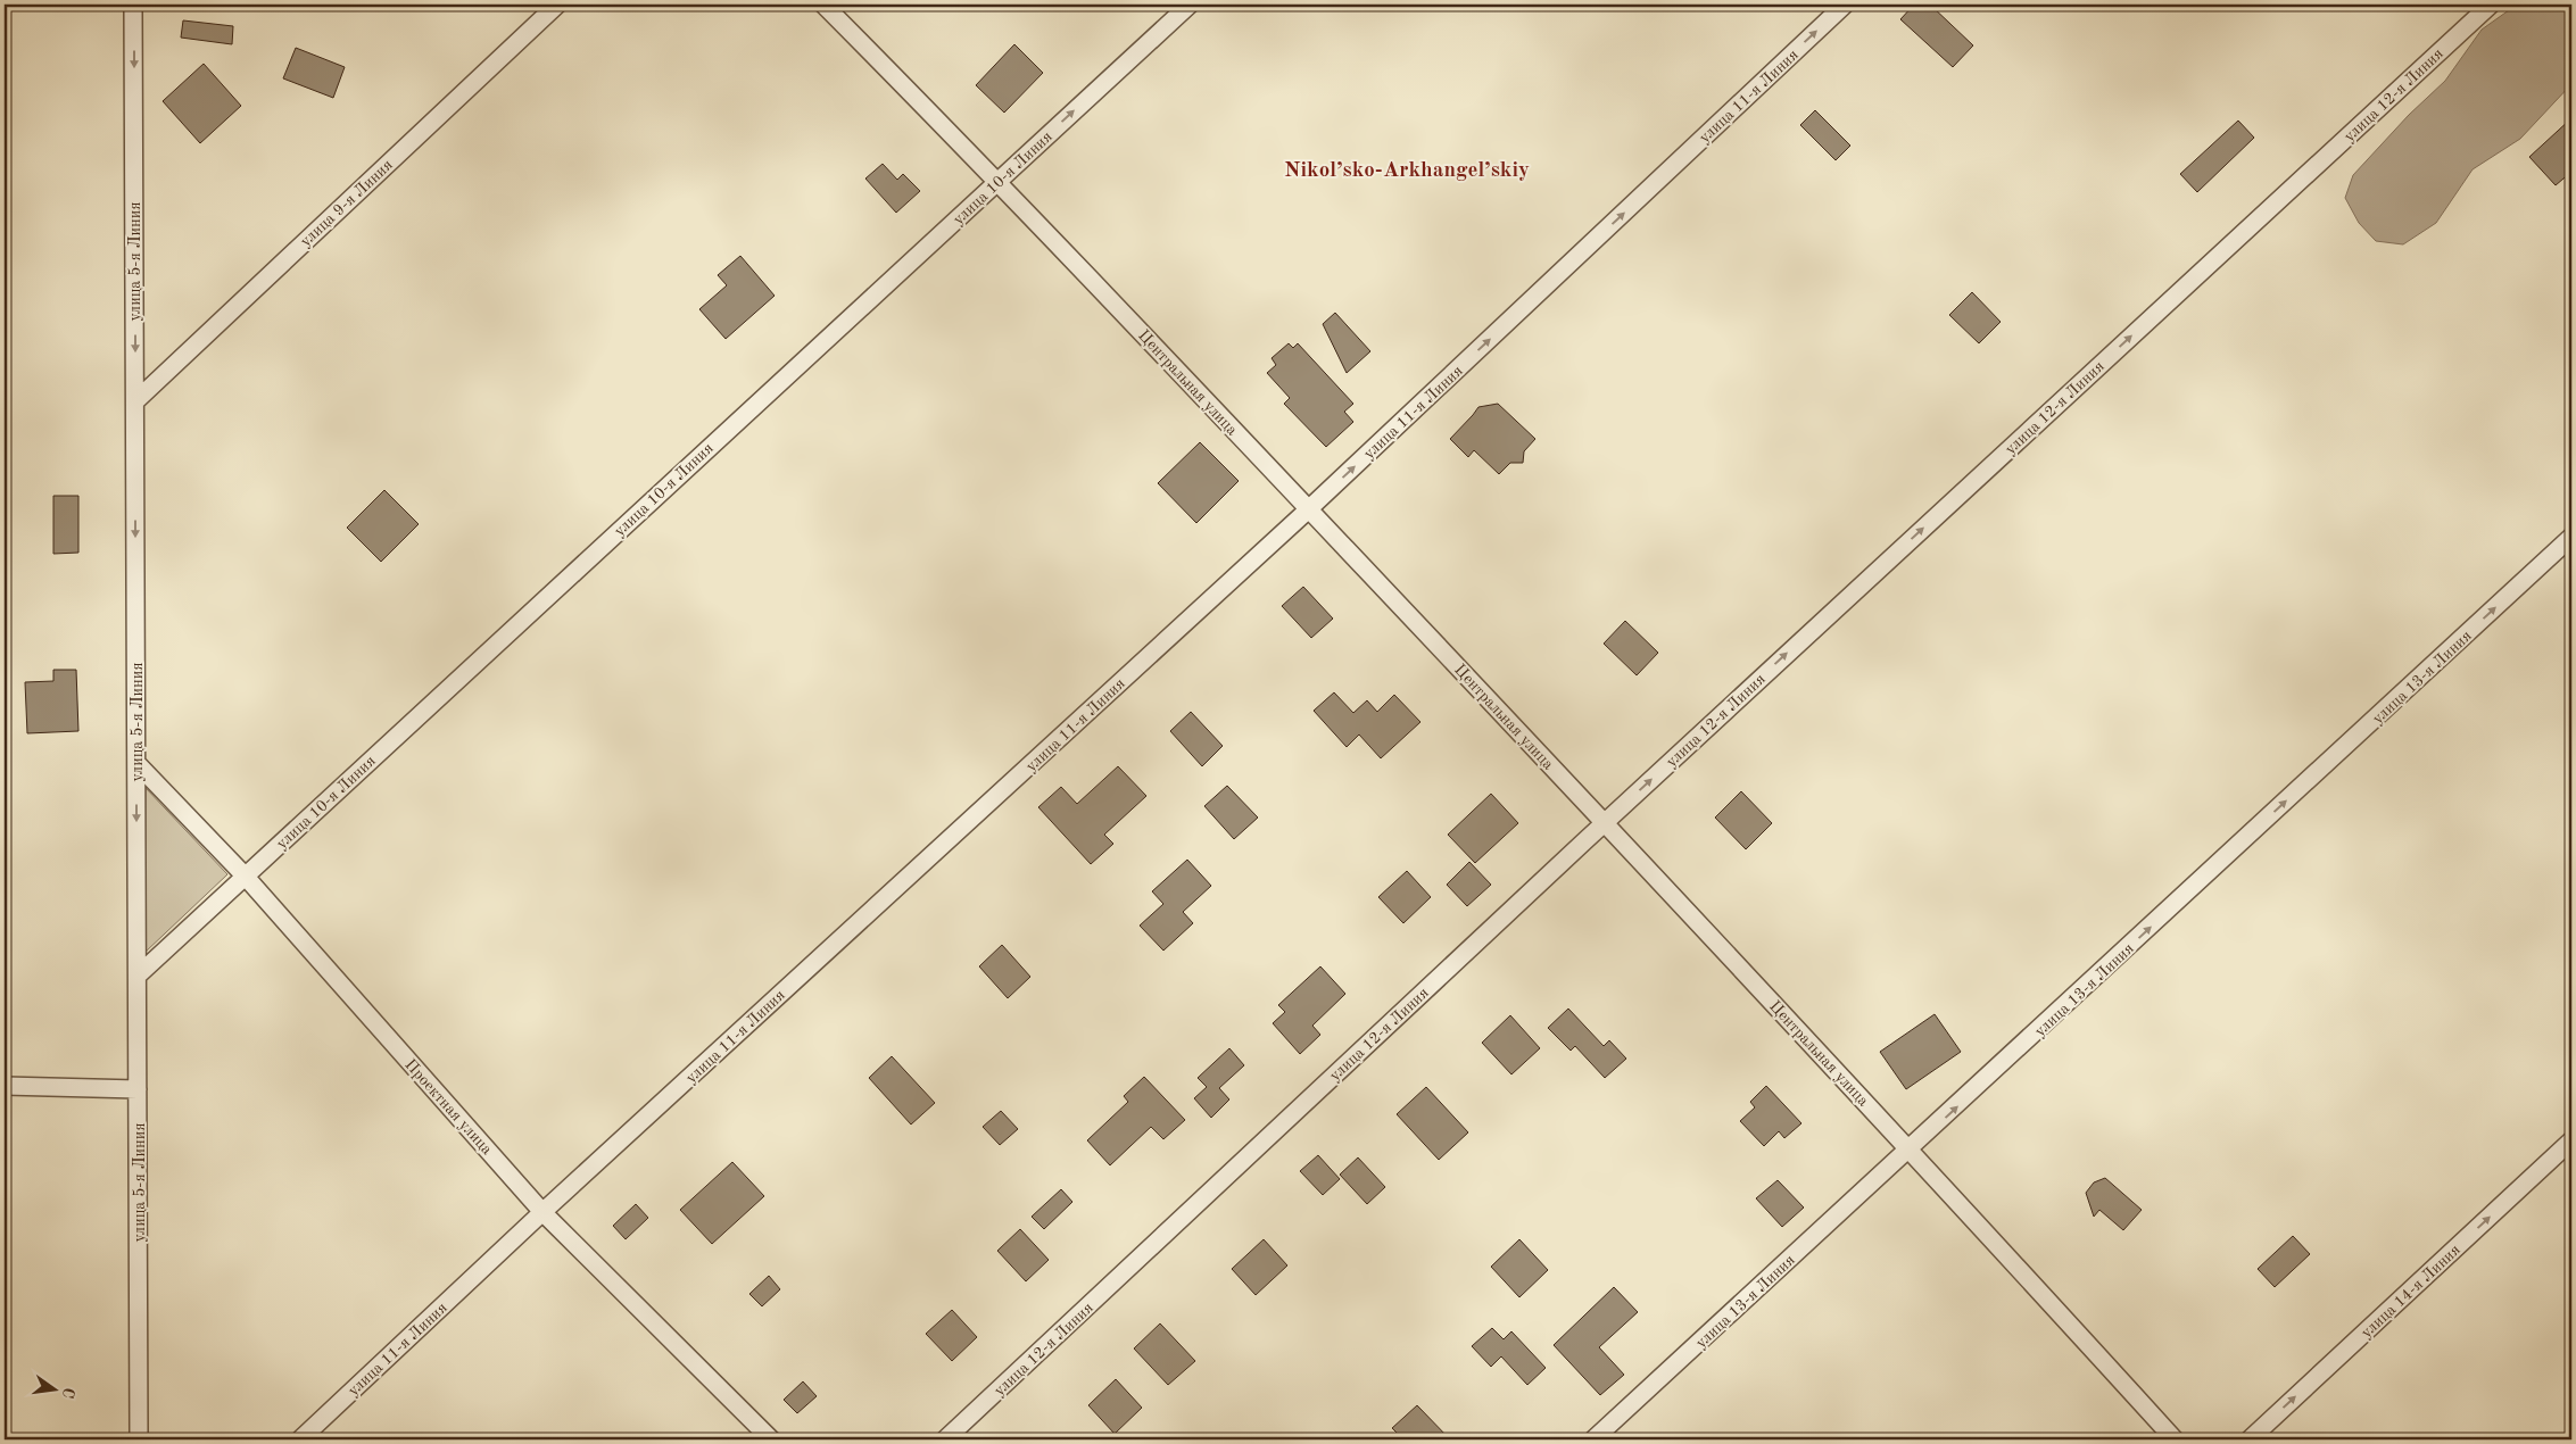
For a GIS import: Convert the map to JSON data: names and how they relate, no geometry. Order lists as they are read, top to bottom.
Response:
{
  "streets": {
    "street": [
      "улица 12-я Линия",
      "улица 11-я Линия",
      "улица 10-я Линия",
      "улица 9-я Линия",
      "улица 5-я Линия",
      "Центральная улица",
      "улица 13-я Линия",
      "Проектная улица",
      "улица 14-я Линия"
    ]
  },
  "crossings": [
    ["улица 12-я Линия", "Центральная улица"],
    ["улица 11-я Линия", "Центральная улица"],
    ["улица 11-я Линия", "Проектная улица"],
    ["улица 10-я Линия", "улица 5-я Линия"],
    ["улица 10-я Линия", "Центральная улица"],
    ["улица 10-я Линия", "Проектная улица"],
    ["улица 9-я Линия", "улица 5-я Линия"],
    ["улица 5-я Линия", "Проектная улица"],
    ["Центральная улица", "улица 13-я Линия"]
  ],
  "one_way": [
    "улица 12-я Линия",
    "улица 5-я Линия",
    "улица 13-я Линия",
    "улица 14-я Линия"
  ],
  "districts": ["Nikol’sko-Arkhangel’skiy"],
  "north": "right"
}
